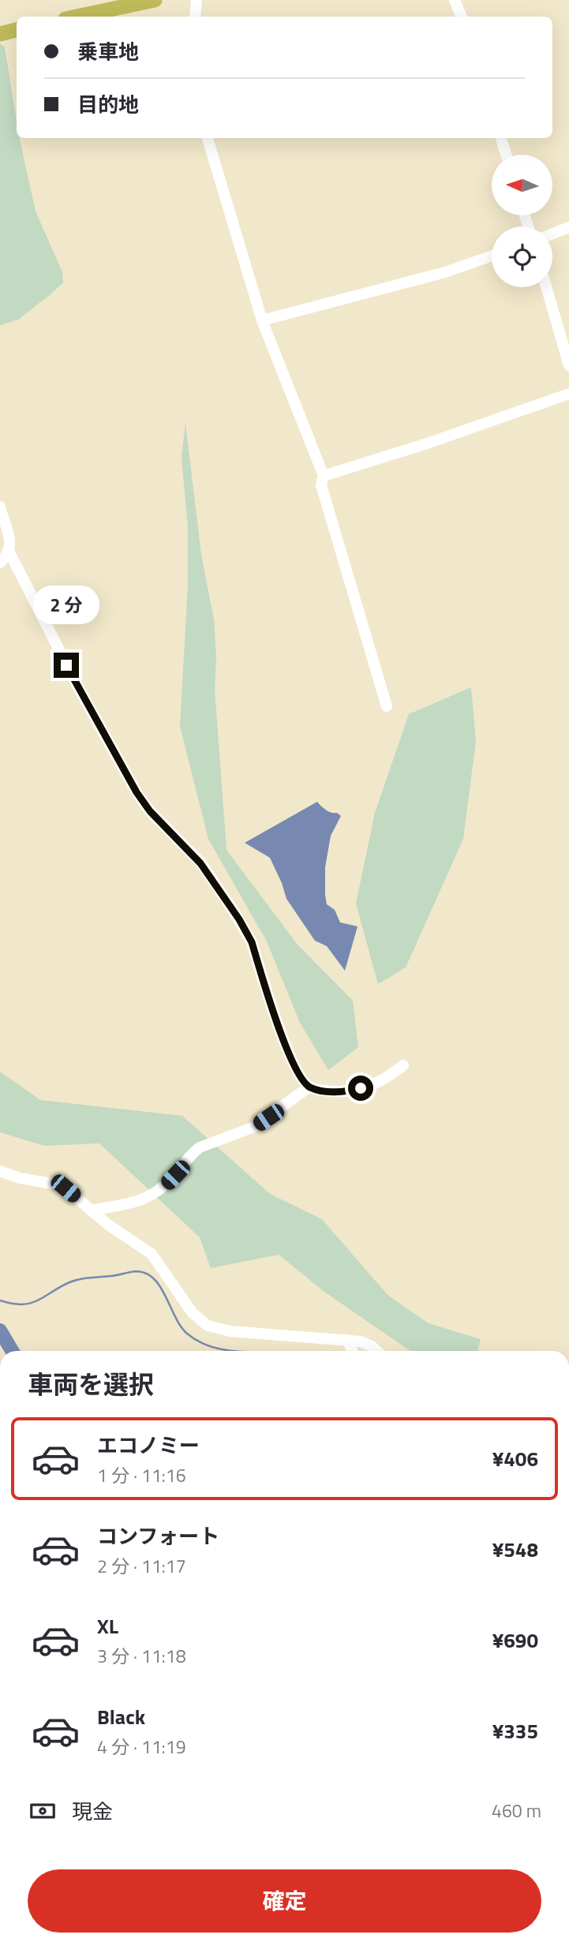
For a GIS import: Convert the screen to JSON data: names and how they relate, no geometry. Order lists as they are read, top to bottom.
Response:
{
  "north": "left",
  "page": {
    "banner": ["乗車地", "目的地"],
    "bubble": "2 分",
    "heading": "車両を選択",
    "list": [
      {
        "name": "エコノミー",
        "note": "1 分 · 11:16",
        "value": "¥406"
      },
      {
        "name": "コンフォート",
        "note": "2 分 · 11:17",
        "value": "¥548"
      },
      {
        "name": "XL",
        "note": "3 分 · 11:18",
        "value": "¥690"
      },
      {
        "name": "Black",
        "note": "4 分 · 11:19",
        "value": "¥335"
      }
    ],
    "pay": ["現金", "460 m"],
    "buttons": "確定"
  }
}
